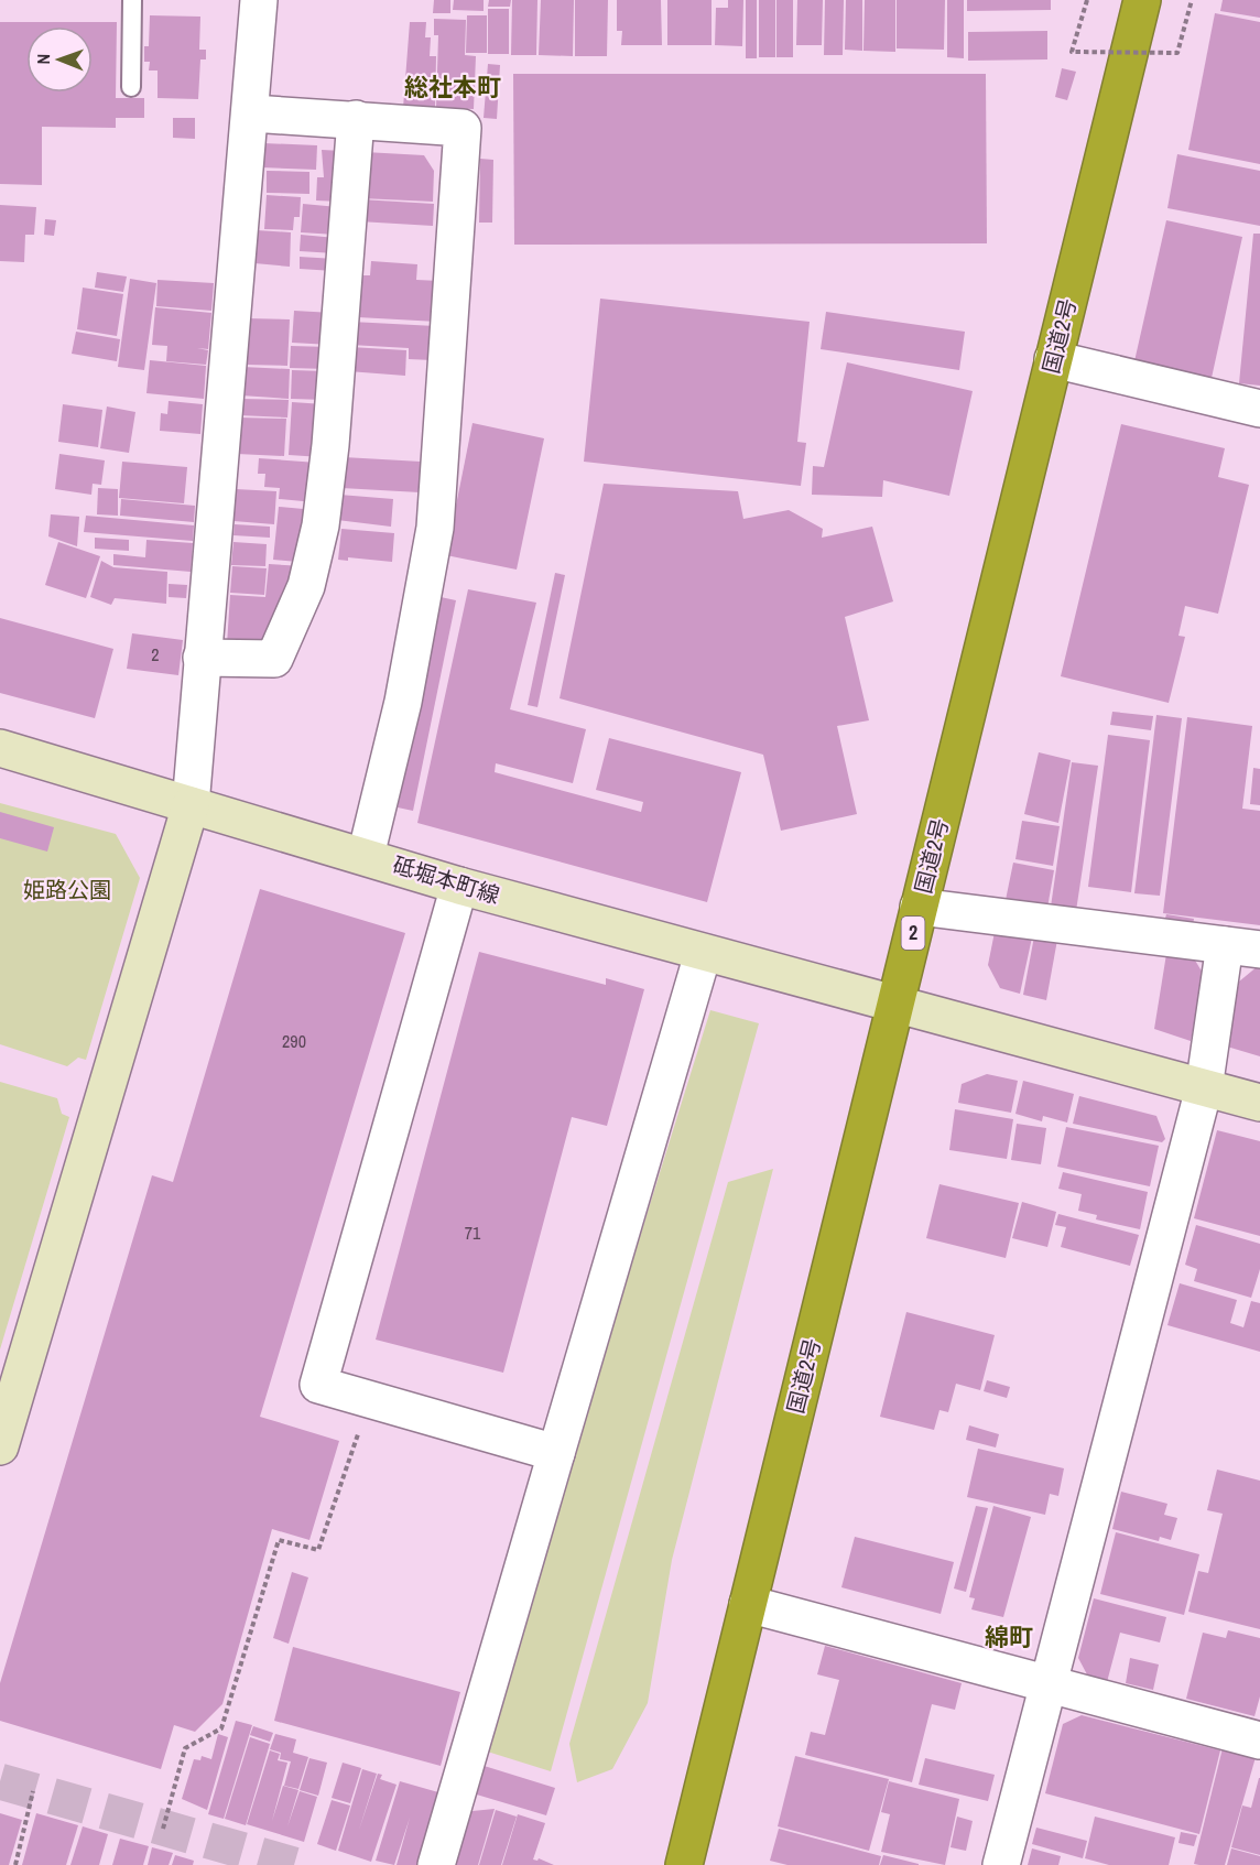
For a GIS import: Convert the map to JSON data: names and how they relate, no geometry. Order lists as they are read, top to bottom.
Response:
{
  "streets": {
    "highway": ["国道2号", "2"],
    "street": ["砥堀本町線"]
  },
  "crossings": [
    ["国道2号", "砥堀本町線"]
  ],
  "districts": ["総社本町", "綿町"],
  "parks": ["姫路公園"],
  "house_numbers": ["2", "290", "71"],
  "north": "left"
}
